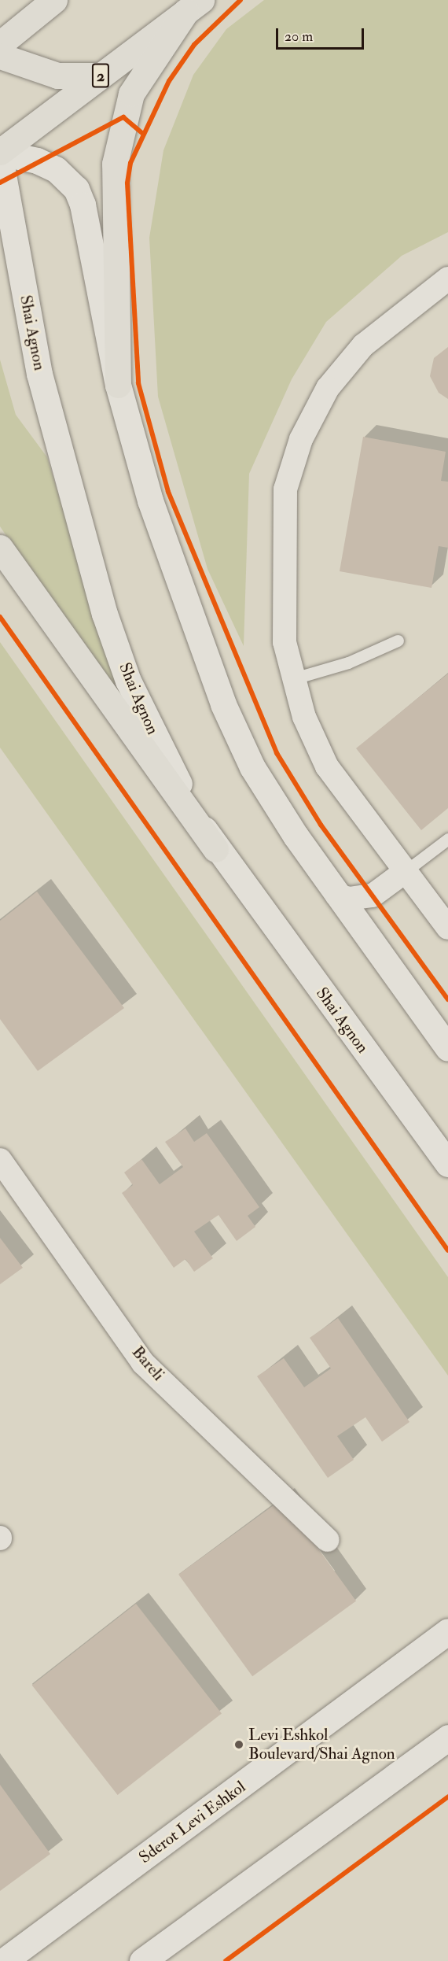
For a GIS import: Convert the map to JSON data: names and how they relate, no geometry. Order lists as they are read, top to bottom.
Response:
{
  "streets": {
    "highway": ["2"],
    "main road": ["Shai Agnon", "Sderot Levi Eshkol"],
    "street": ["Bareli"]
  },
  "places": ["Levi Eshkol Boulevard/Shai Agnon"],
  "scale_bar": "20 m"
}
